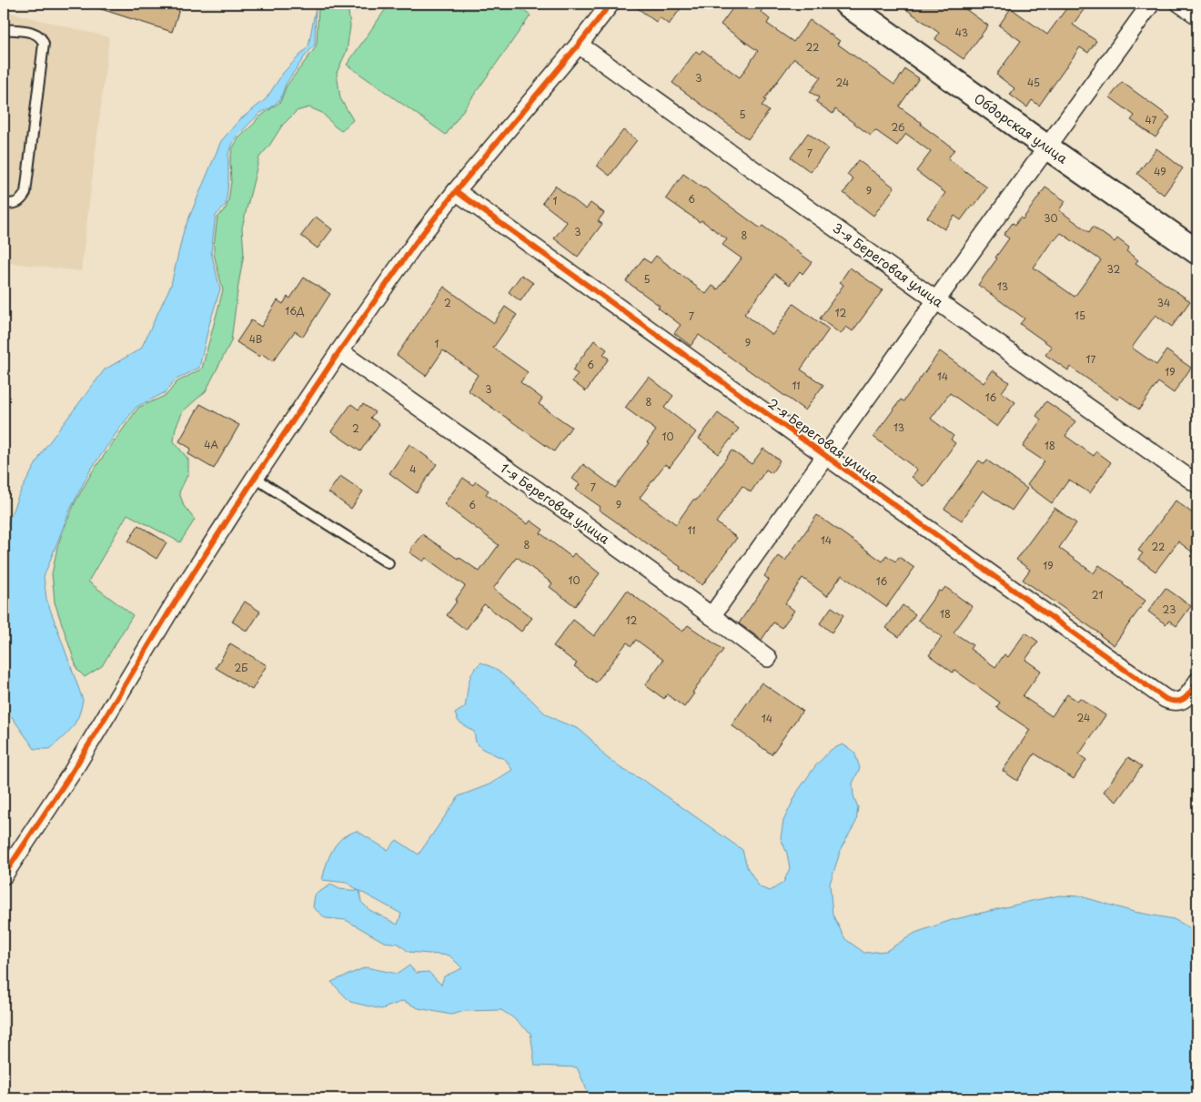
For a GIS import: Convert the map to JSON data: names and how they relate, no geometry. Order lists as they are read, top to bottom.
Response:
{
  "streets": {
    "street": [
      "Обдорская улица",
      "3-я Береговая улица",
      "2-я Береговая улица",
      "1-я Береговая улица"
    ]
  },
  "house_numbers": [
    "43",
    "22",
    "3",
    "24",
    "45",
    "5",
    "47",
    "26",
    "7",
    "49",
    "9",
    "6",
    "1",
    "30",
    "3",
    "8",
    "32",
    "5",
    "13",
    "2",
    "34",
    "16Д",
    "12",
    "15",
    "7",
    "4В",
    "9",
    "1",
    "17",
    "6",
    "19",
    "14",
    "11",
    "3",
    "16",
    "8",
    "13",
    "2",
    "10",
    "4А",
    "18",
    "4",
    "7",
    "6",
    "9",
    "11",
    "14",
    "8",
    "22",
    "19",
    "10",
    "16",
    "21",
    "23",
    "18",
    "12",
    "2Б",
    "24",
    "14"
  ]
}
